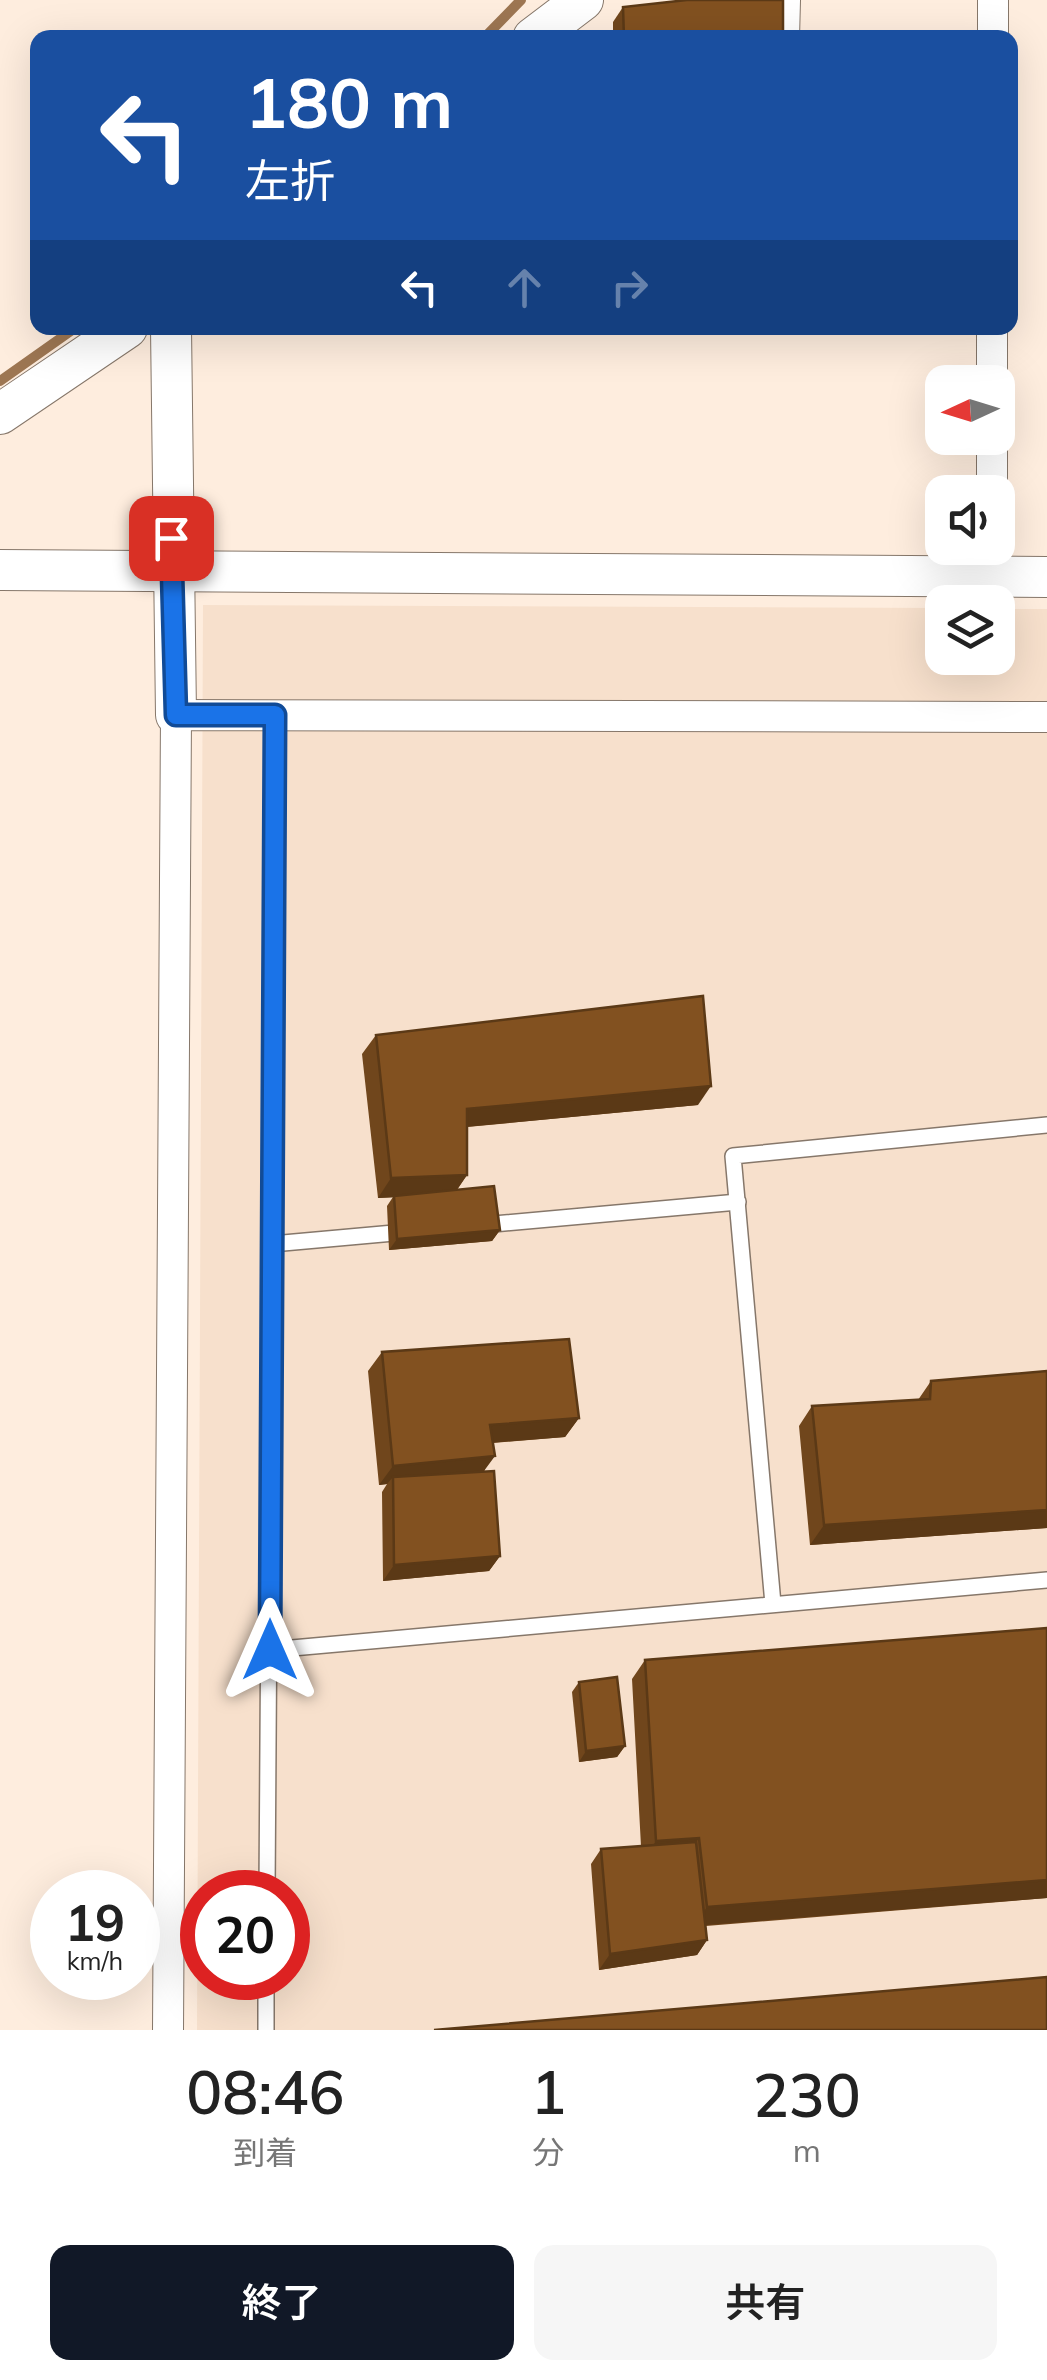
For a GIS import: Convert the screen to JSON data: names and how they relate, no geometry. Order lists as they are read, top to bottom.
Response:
{
  "north": "left",
  "page": {
    "turn": ["180 m", "左折"],
    "speed": "19 km/h",
    "limit": "20",
    "eta": [
      "08:46",
      "到着",
      "1",
      "分",
      "230",
      "m"
    ],
    "buttons": ["終了", "共有"]
  }
}
